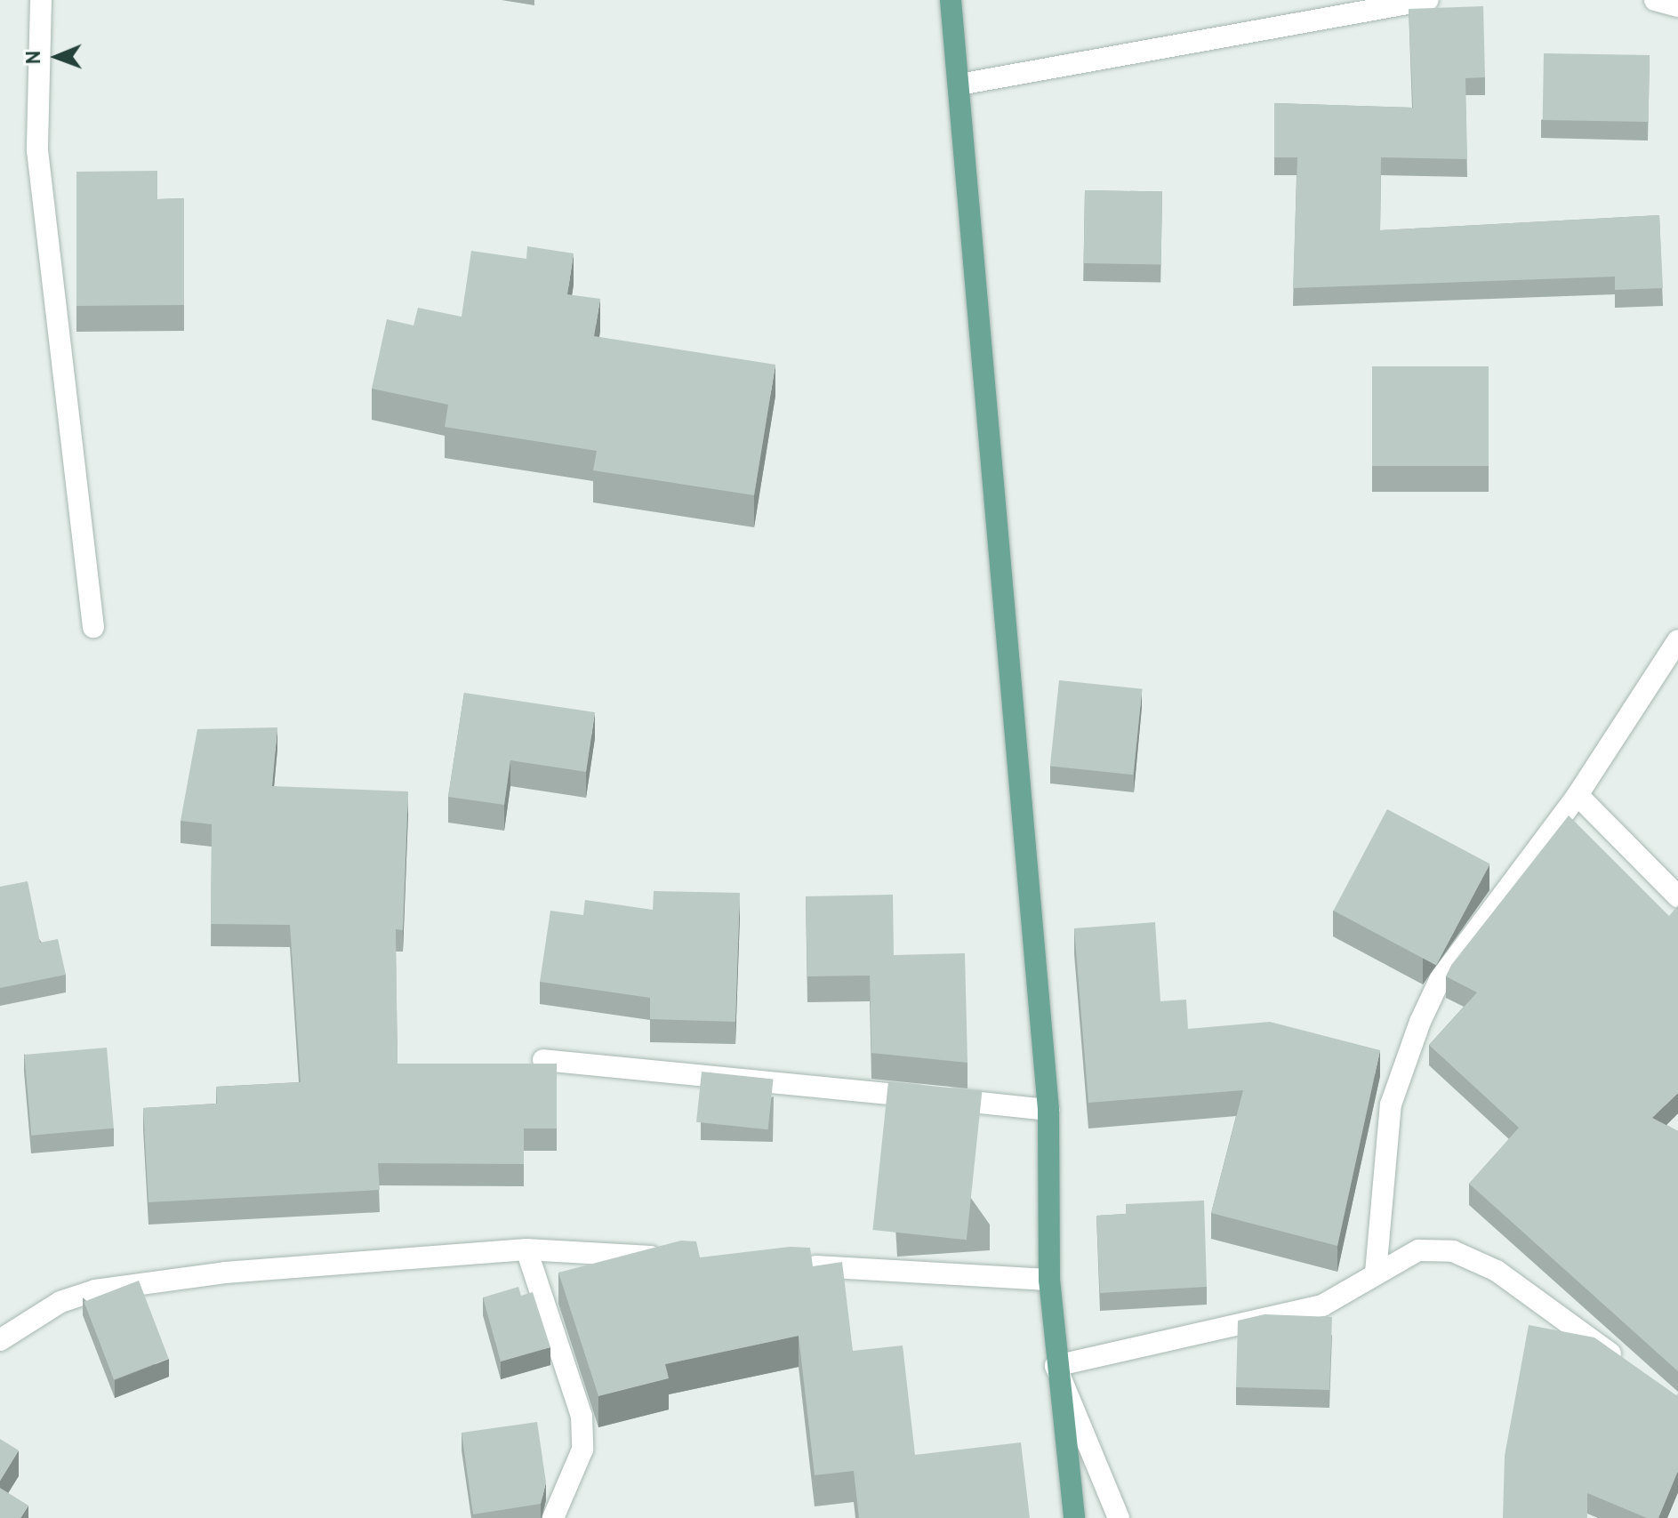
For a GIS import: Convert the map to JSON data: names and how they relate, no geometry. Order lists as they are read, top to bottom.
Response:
{
  "north": "left"
}
